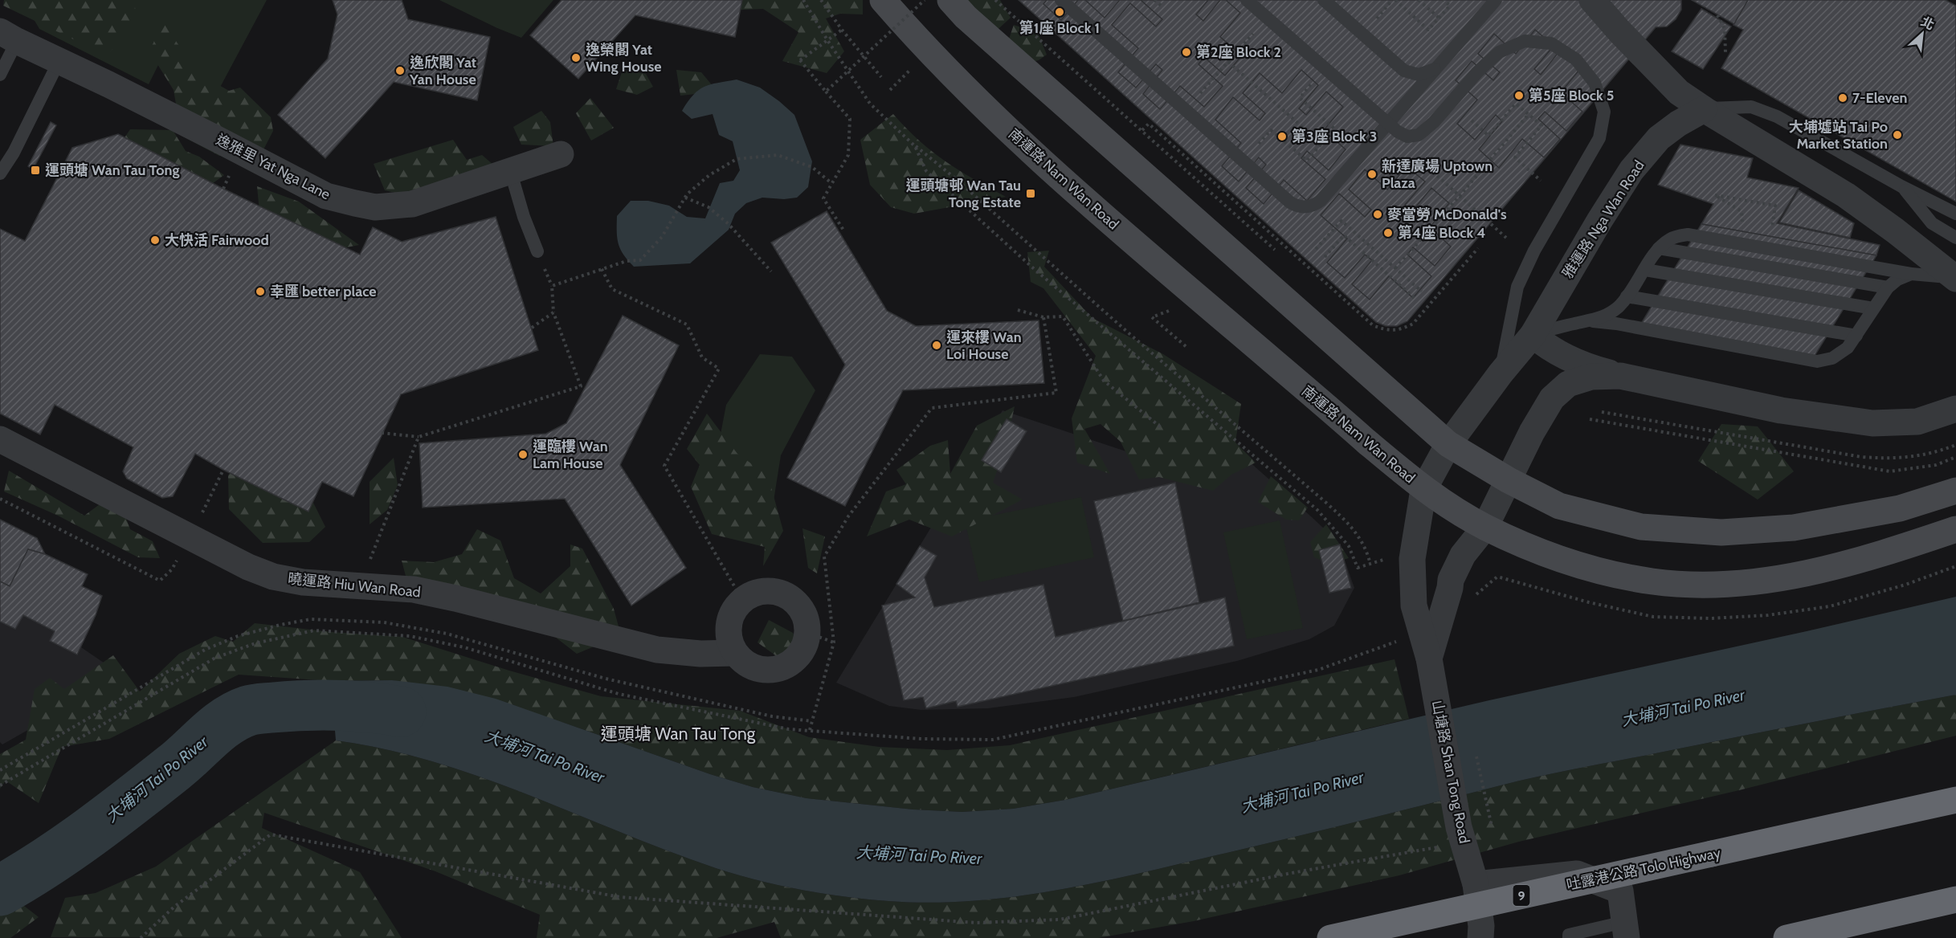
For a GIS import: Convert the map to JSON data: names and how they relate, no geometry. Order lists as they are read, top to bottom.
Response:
{
  "streets": {
    "highway": ["吐露港公路 Tolo Highway", "9"],
    "main road": ["南運路 Nam Wan Road"],
    "street": [
      "逸雅里 Yat Nga Lane",
      "雅運路 Nga Wan Road",
      "曉運路 Hiu Wan Road",
      "山塘路 Shan Tong Road"
    ]
  },
  "crossings": [
    ["南運路 Nam Wan Road", "雅運路 Nga Wan Road"],
    ["南運路 Nam Wan Road", "山塘路 Shan Tong Road"],
    ["雅運路 Nga Wan Road", "山塘路 Shan Tong Road"]
  ],
  "districts": ["運頭塘 Wan Tau Tong"],
  "water": ["大埔河 Tai Po River"],
  "places": {
    "other": [
      "第1座 Block 1",
      "第2座 Block 2",
      "逸榮閣 Yat Wing House",
      "逸欣閣 Yat Yan House",
      "第5座 Block 5",
      "7-Eleven",
      "大埔墟站 Tai Po Market Station",
      "第3座 Block 3",
      "新達廣場 Uptown Plaza",
      "麥當勞 McDonald's",
      "第4座 Block 4",
      "大快活 Fairwood",
      "幸匯 better place",
      "運來樓 Wan Loi House",
      "運臨樓 Wan Lam House"
    ],
    "transit": ["運頭塘 Wan Tau Tong", "運頭塘邨 Wan Tau Tong Estate"]
  },
  "north": "top right"
}
